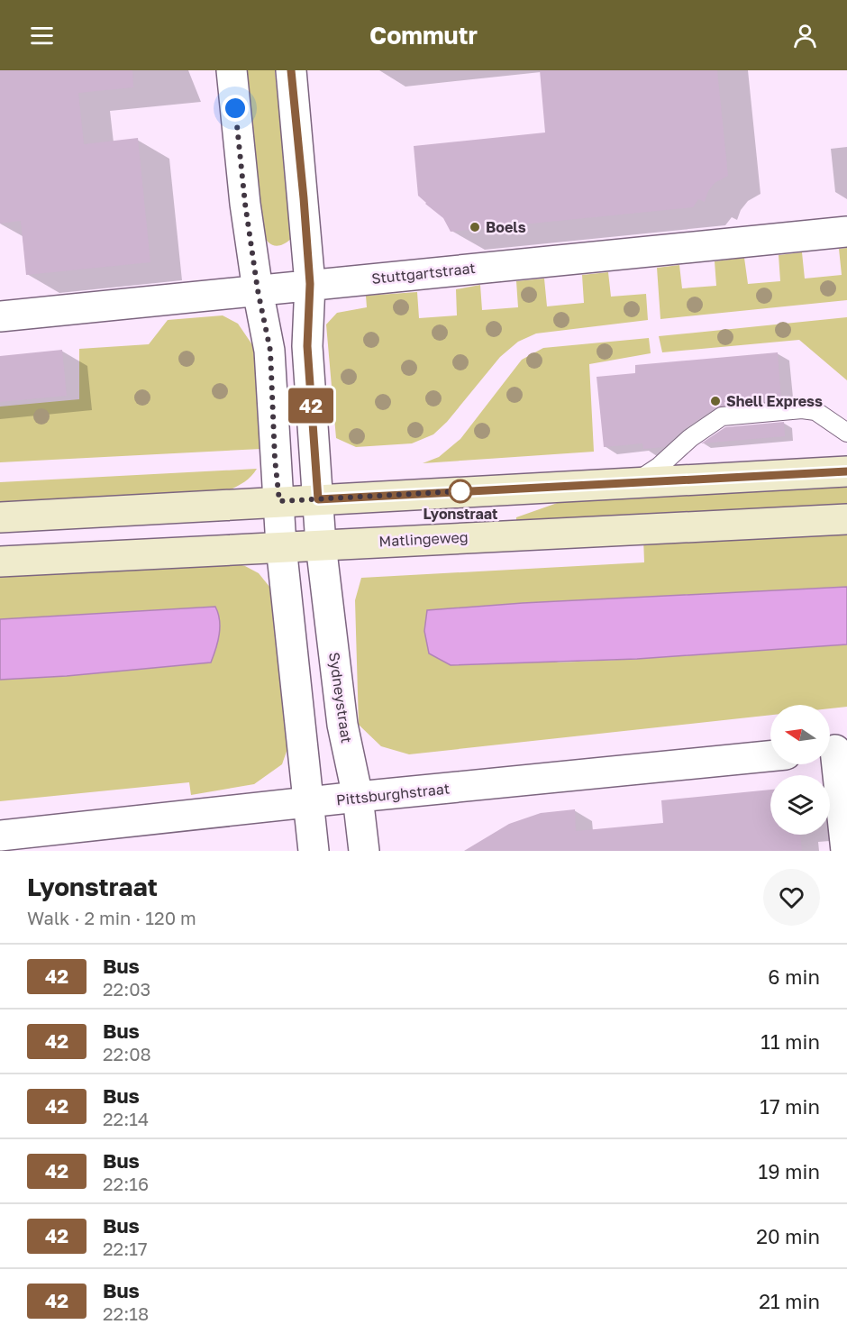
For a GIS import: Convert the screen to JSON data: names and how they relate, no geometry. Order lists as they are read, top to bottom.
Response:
{
  "streets": {
    "main road": ["Matlingeweg"],
    "street": ["Stuttgartstraat", "Sydneystraat", "Pittsburghstraat"]
  },
  "crossings": [
    ["Matlingeweg", "Sydneystraat"],
    ["Sydneystraat", "Pittsburghstraat"]
  ],
  "places": ["Boels", "Shell Express", "Lyonstraat"],
  "lines": ["bus line 42"],
  "north": "left",
  "page": {
    "header": "Commutr",
    "on_map": "42",
    "heading": ["Lyonstraat", "Walk · 2 min · 120 m"],
    "list": [
      {
        "mark": "42",
        "name": "Bus",
        "note": "22:03",
        "value": "6 min"
      },
      {
        "mark": "42",
        "name": "Bus",
        "note": "22:08",
        "value": "11 min"
      },
      {
        "mark": "42",
        "name": "Bus",
        "note": "22:14",
        "value": "17 min"
      },
      {
        "mark": "42",
        "name": "Bus",
        "note": "22:16",
        "value": "19 min"
      },
      {
        "mark": "42",
        "name": "Bus",
        "note": "22:17",
        "value": "20 min"
      },
      {
        "mark": "42",
        "name": "Bus",
        "note": "22:18",
        "value": "21 min"
      }
    ]
  }
}
